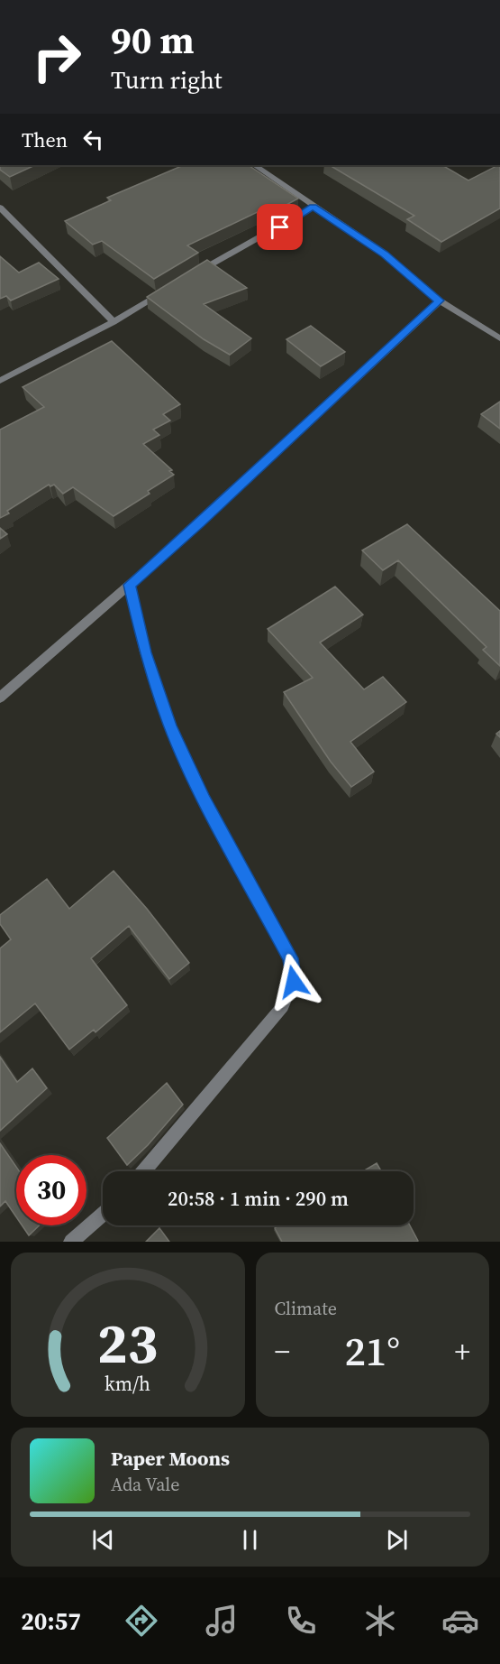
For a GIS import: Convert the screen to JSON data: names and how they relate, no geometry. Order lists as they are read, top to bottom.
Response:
{
  "page": {
    "turn": ["90 m", "Turn right"],
    "then": "Then",
    "limit": "30",
    "trip": "20:58 · 1 min · 290 m",
    "tile": "Climate",
    "heat": ["−", "21°", "+"],
    "song": ["Paper Moons", "Ada Vale"],
    "tabs": "20:57",
    "gauge": ["23", "km/h"]
  }
}
